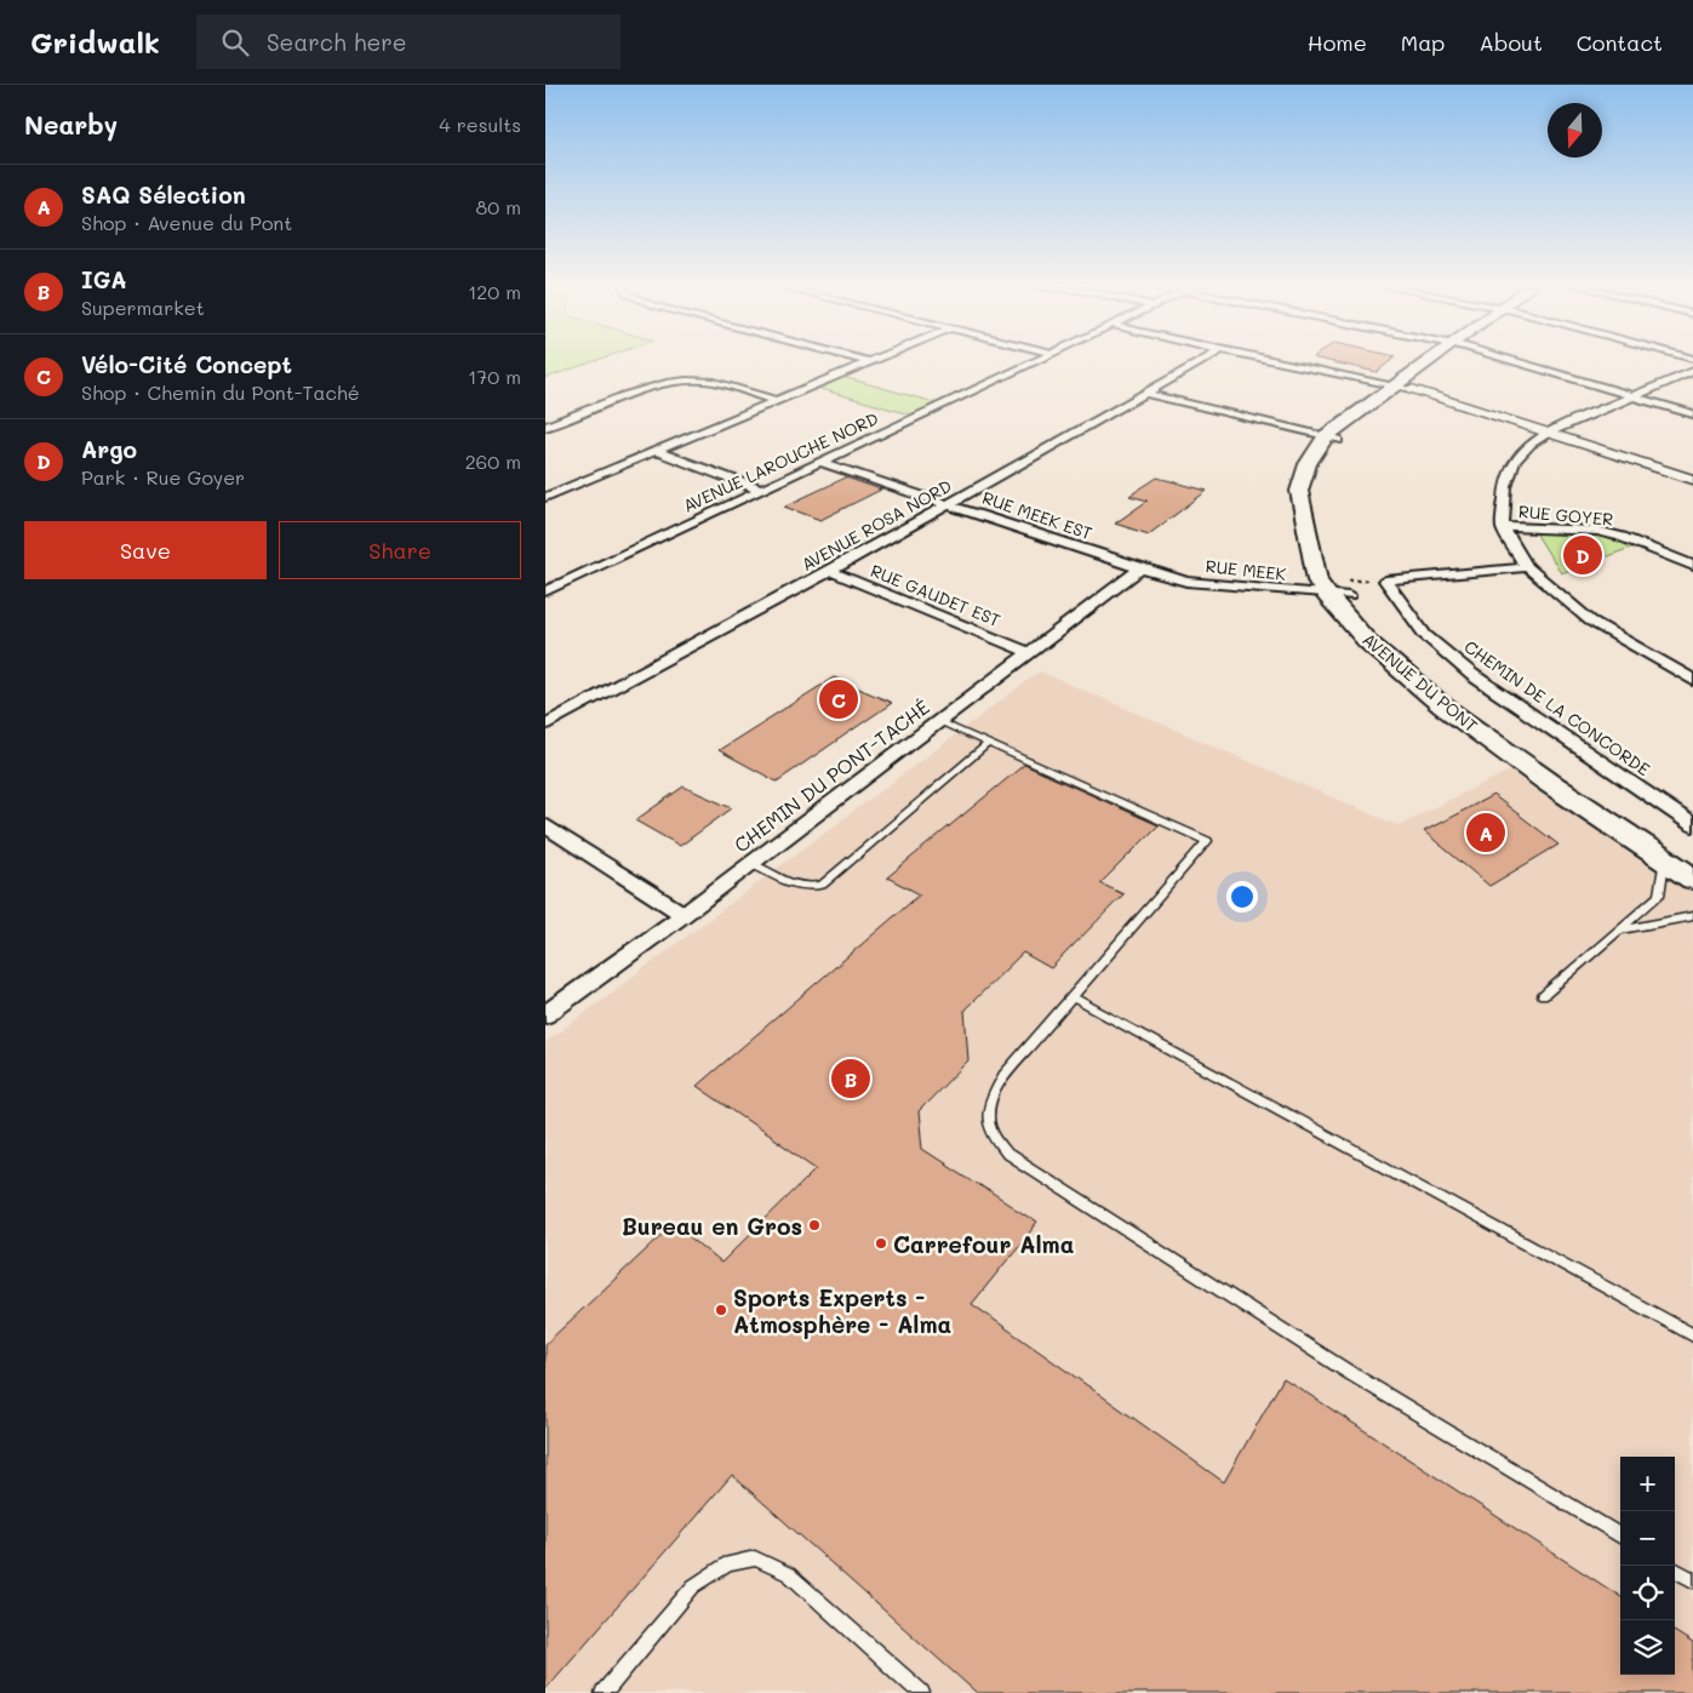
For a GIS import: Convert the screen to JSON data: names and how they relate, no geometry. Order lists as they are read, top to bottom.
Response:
{
  "streets": {
    "main road": ["AVENUE DU PONT"],
    "street": [
      "AVENUE LAROUCHE NORD",
      "RUE MEEK EST",
      "RUE GOYER",
      "AVENUE ROSA NORD",
      "RUE MEEK",
      "RUE GAUDET EST",
      "CHEMIN DE LA CONCORDE",
      "CHEMIN DU PONT-TACHÉ"
    ]
  },
  "crossings": [
    ["AVENUE LAROUCHE NORD", "RUE MEEK EST"],
    ["RUE MEEK EST", "AVENUE ROSA NORD"],
    ["RUE MEEK EST", "RUE MEEK"],
    ["RUE MEEK EST", "CHEMIN DU PONT-TACHÉ"],
    ["AVENUE ROSA NORD", "RUE GAUDET EST"],
    ["RUE MEEK", "AVENUE DU PONT"],
    ["RUE MEEK", "CHEMIN DU PONT-TACHÉ"],
    ["RUE GAUDET EST", "CHEMIN DU PONT-TACHÉ"]
  ],
  "places": ["Bureau en Gros", "Carrefour Alma", "Sports Experts - Atmosphère - Alma"],
  "north": "bottom",
  "page": {
    "header": "Gridwalk",
    "search": "Search here",
    "nav": [
      "Home",
      "Map",
      "About",
      "Contact"
    ],
    "heading": ["Nearby", "4 results"],
    "list": [
      {
        "mark": "A",
        "name": "SAQ Sélection",
        "note": "Shop · Avenue du Pont",
        "value": "80 m"
      },
      {
        "mark": "B",
        "name": "IGA",
        "note": "Supermarket",
        "value": "120 m"
      },
      {
        "mark": "C",
        "name": "Vélo-Cité Concept",
        "note": "Shop · Chemin du Pont-Taché",
        "value": "170 m"
      },
      {
        "mark": "D",
        "name": "Argo",
        "note": "Park · Rue Goyer",
        "value": "260 m"
      }
    ],
    "buttons": ["Save", "Share"],
    "pins": [
      "D",
      "C",
      "A",
      "B"
    ],
    "map_buttons": ["+", "−"]
  }
}
